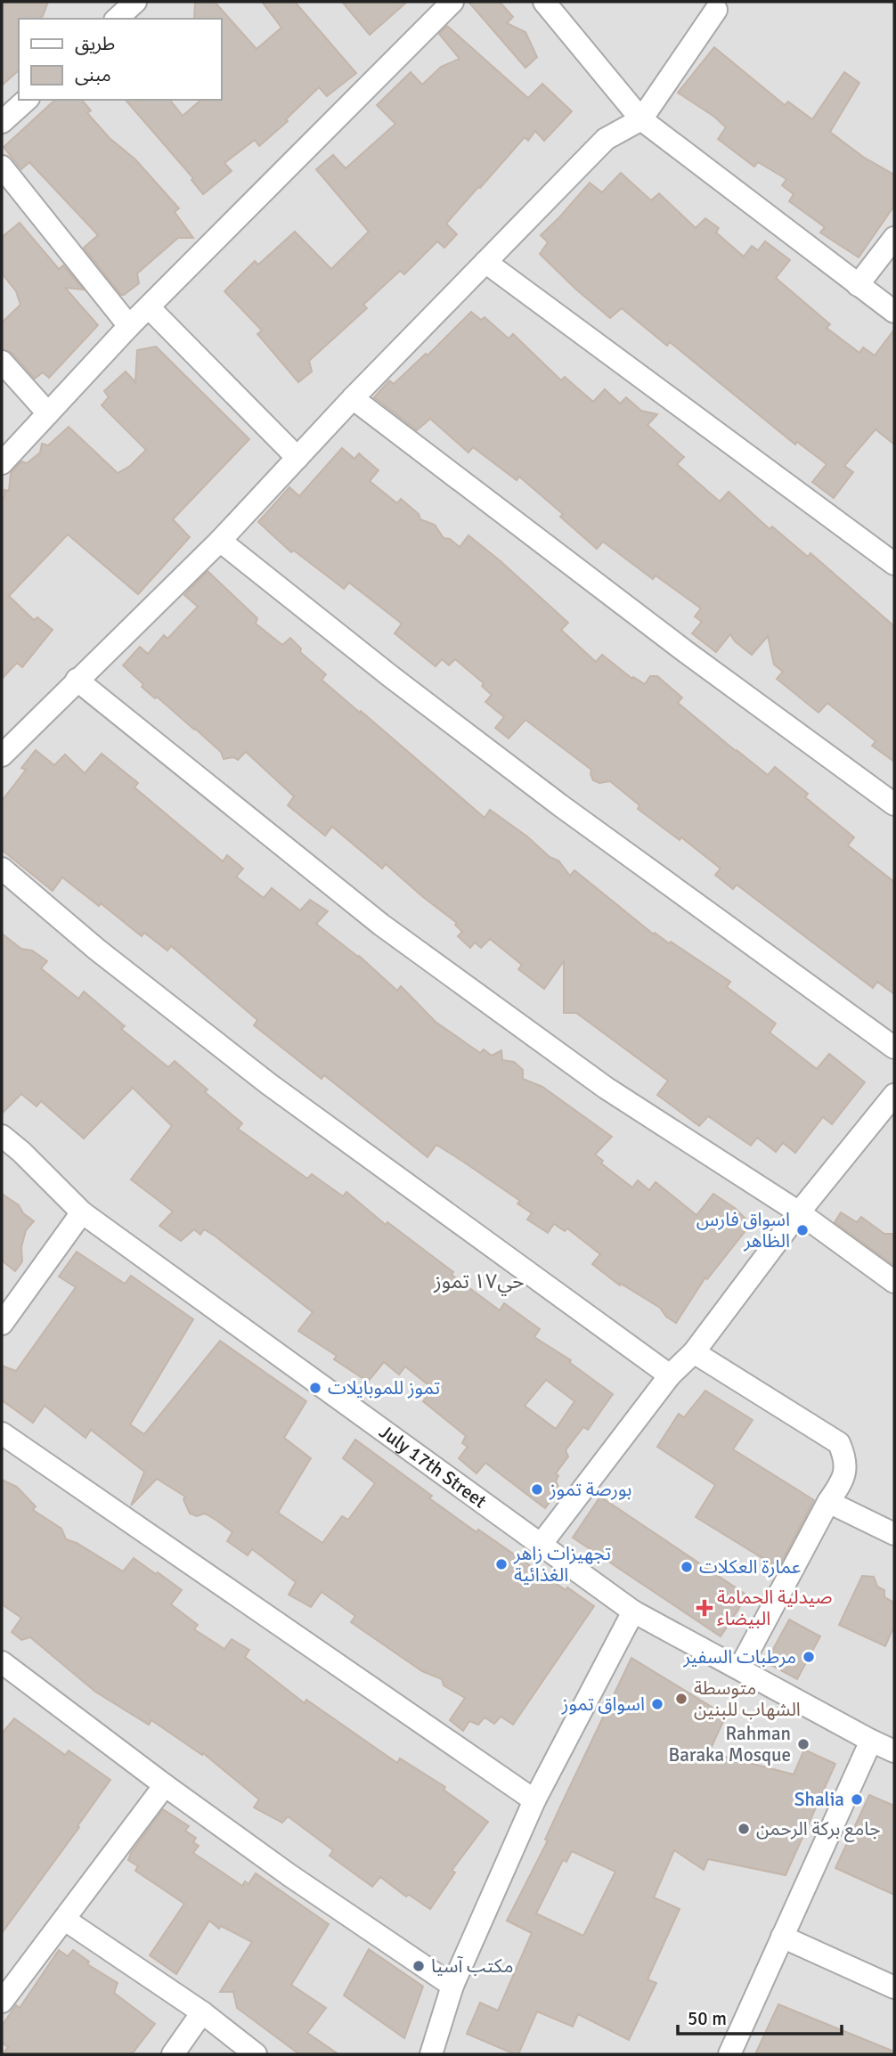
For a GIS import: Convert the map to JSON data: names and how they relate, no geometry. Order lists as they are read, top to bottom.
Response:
{
  "streets": {
    "street": ["July 17th Street"]
  },
  "districts": ["حي۱۷ تموز"],
  "places": {
    "other": [
      "اسواق فارس الظاهر",
      "تموز للموبايلات",
      "بورصة تموز",
      "تجهيزات زاهر الغذائية",
      "عمارة العكلات",
      "مرطبات السفير",
      "متوسطة الشهاب للبنين",
      "اسواق تموز",
      "Rahman Baraka Mosque",
      "Shalia",
      "جامع بركة الرحمن",
      "مكتب آسيا"
    ],
    "health": ["صيدلية الحمامة البيضاء"]
  },
  "legend": ["طريق", "مبنى"],
  "scale_bar": "50 m"
}
